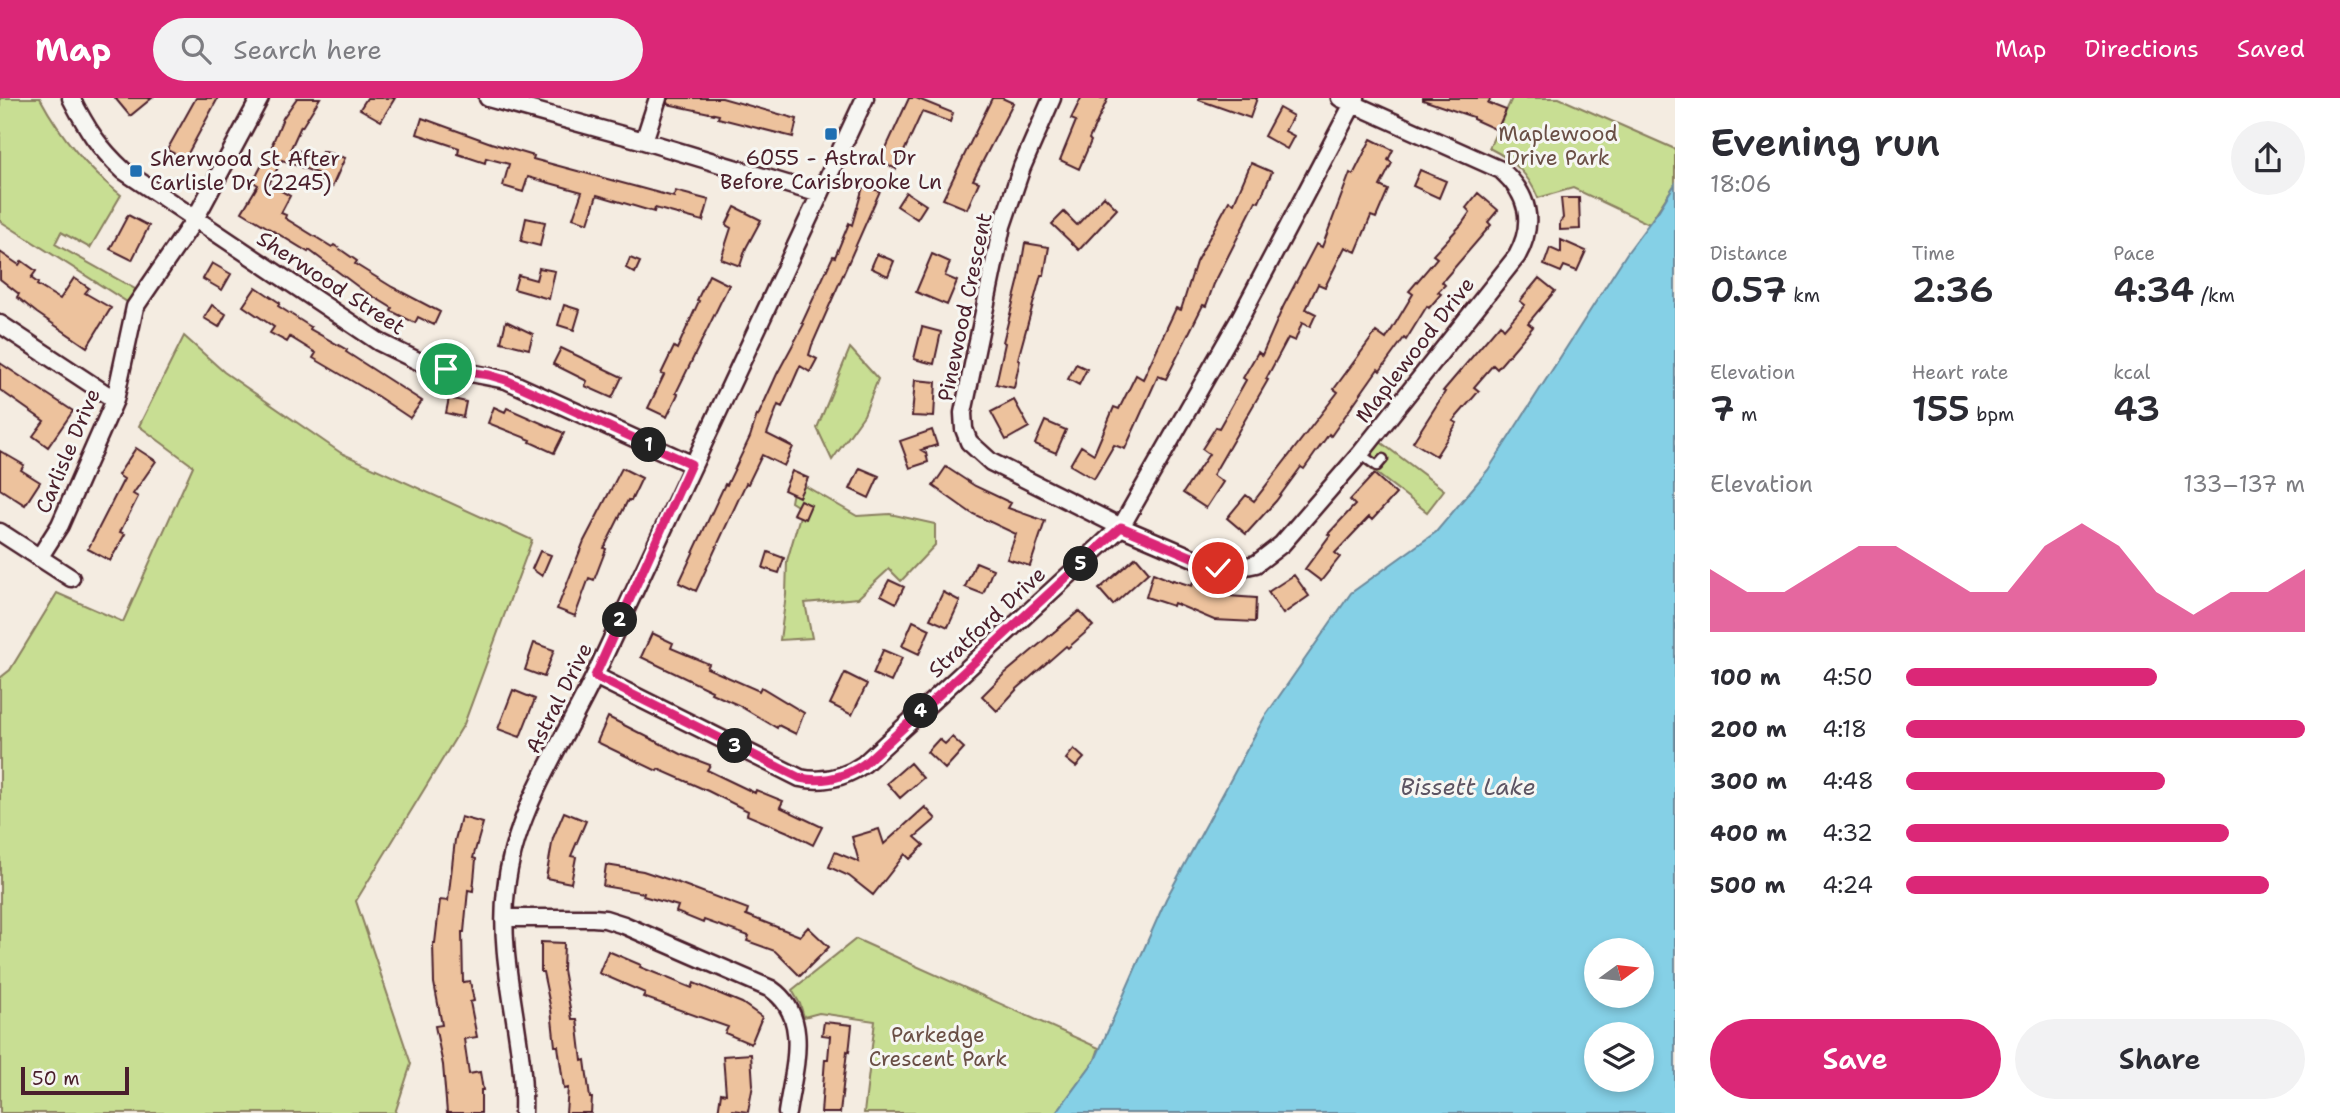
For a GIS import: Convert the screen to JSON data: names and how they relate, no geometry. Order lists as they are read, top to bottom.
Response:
{
  "streets": {
    "street": [
      "Sherwood Street",
      "Pinewood Crescent",
      "Maplewood Drive",
      "Carlisle Drive",
      "Stratford Drive",
      "Astral Drive"
    ]
  },
  "crossings": [
    ["Sherwood Street", "Carlisle Drive"],
    ["Sherwood Street", "Astral Drive"],
    ["Pinewood Crescent", "Maplewood Drive"],
    ["Pinewood Crescent", "Stratford Drive"],
    ["Maplewood Drive", "Stratford Drive"],
    ["Stratford Drive", "Astral Drive"]
  ],
  "water": ["Bissett Lake"],
  "parks": ["Maplewood Drive Park", "Parkedge Crescent Park"],
  "places": {
    "transit": ["6055 - Astral Dr Before Carisbrooke Ln", "Sherwood St After Carlisle Dr (2245)"]
  },
  "scale_bar": "50 m",
  "north": "right",
  "page": {
    "header": "Map",
    "search": "Search here",
    "nav": ["Map", "Directions", "Saved"],
    "heading": ["Evening run", "18:06"],
    "stats": [
      ["Distance", "0.57 km"],
      ["Time", "2:36"],
      ["Pace", "4:34 /km"],
      ["Elevation", "7 m"],
      ["Heart rate", "155 bpm"],
      ["kcal", "43"]
    ],
    "pins": [
      "1",
      "5",
      "2",
      "4",
      "3"
    ],
    "chart": ["Elevation", "133–137 m"],
    "list": [
      {
        "name": "100 m",
        "note": "4:50"
      },
      {
        "name": "200 m",
        "note": "4:18"
      },
      {
        "name": "300 m",
        "note": "4:48"
      },
      {
        "name": "400 m",
        "note": "4:32"
      },
      {
        "name": "500 m",
        "note": "4:24"
      }
    ],
    "buttons": ["Save", "Share"],
    "scale": "50 m"
  }
}
